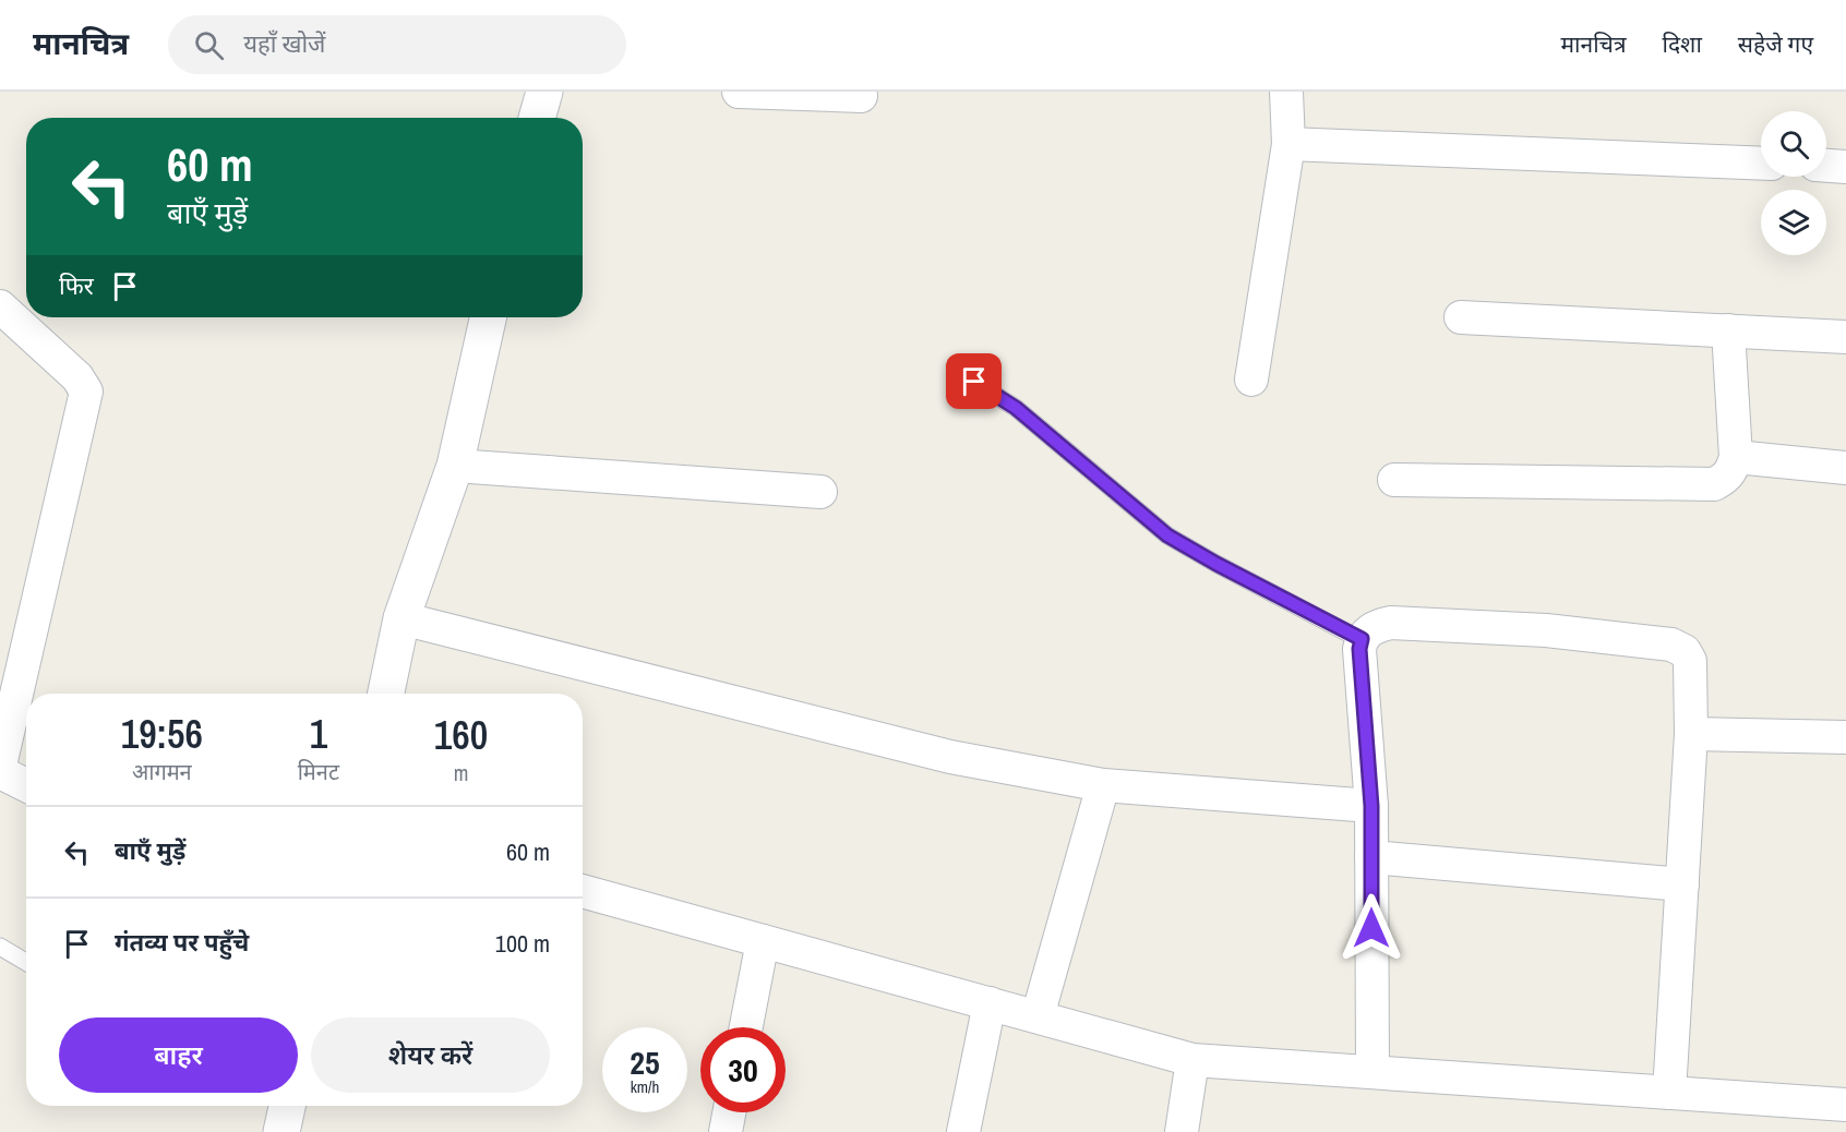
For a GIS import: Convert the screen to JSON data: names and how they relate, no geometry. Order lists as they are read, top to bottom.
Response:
{
  "page": {
    "header": "मानचित्र",
    "search": "यहाँ खोजें",
    "nav": ["मानचित्र", "दिशा", "सहेजे गए"],
    "turn": ["60 m", "बाएँ मुड़ें"],
    "then": "फिर",
    "eta": [
      "19:56",
      "आगमन",
      "1",
      "मिनट",
      "160",
      "m"
    ],
    "list": [
      {
        "name": "बाएँ मुड़ें",
        "value": "60 m"
      },
      {
        "name": "गंतव्य पर पहुँचे",
        "value": "100 m"
      }
    ],
    "buttons": ["बाहर", "शेयर करें"],
    "speed": "25 km/h",
    "limit": "30"
  }
}
